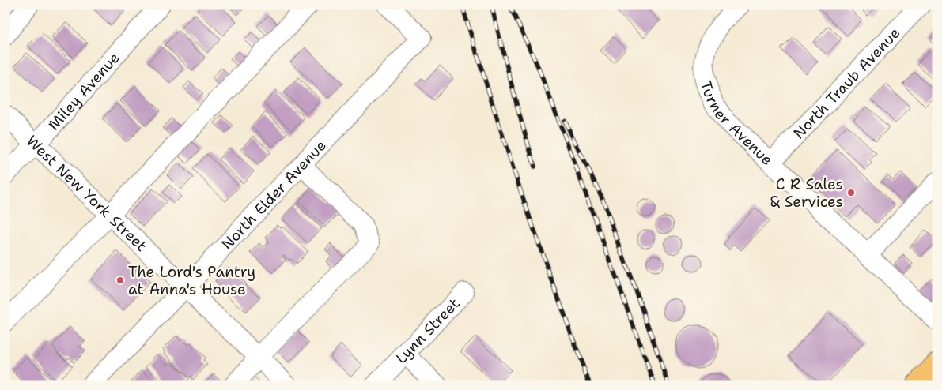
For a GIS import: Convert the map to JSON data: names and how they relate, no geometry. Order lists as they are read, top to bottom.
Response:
{
  "streets": {
    "street": [
      "North Traub Avenue",
      "Miley Avenue",
      "Turner Avenue",
      "West New York Street",
      "North Elder Avenue",
      "Lynn Street"
    ]
  },
  "crossings": [
    ["North Traub Avenue", "Turner Avenue"],
    ["Miley Avenue", "West New York Street"],
    ["West New York Street", "North Elder Avenue"]
  ],
  "places": ["C R Sales & Services", "The Lord's Pantry at Anna's House"]
}
